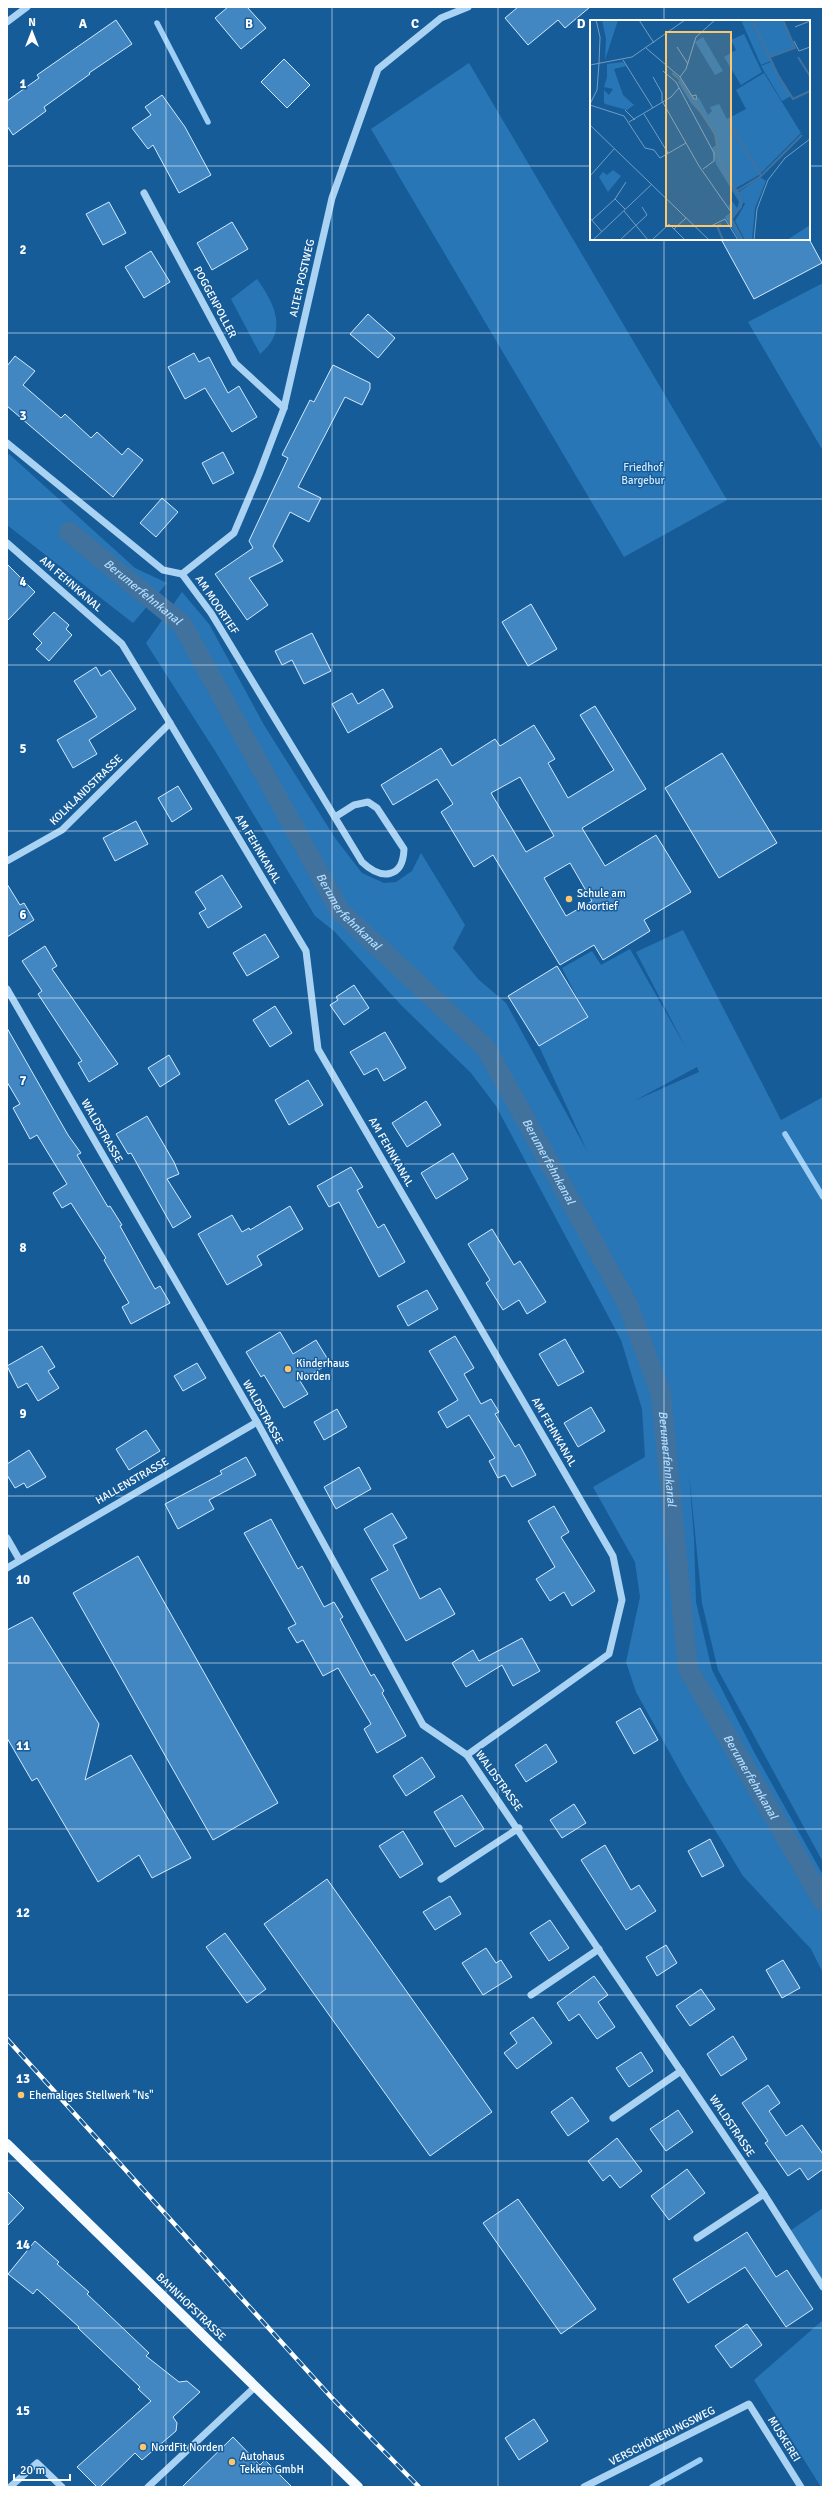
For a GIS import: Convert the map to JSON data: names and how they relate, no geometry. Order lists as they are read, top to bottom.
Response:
{
  "streets": {
    "main road": ["BAHNHOFSTRASSE"],
    "street": [
      "ALTER POSTWEG",
      "POGGENPOLLER",
      "AM FEHNKANAL",
      "AM MOORTIEF",
      "KOLKLANDSTRASSE",
      "WALDSTRASSE",
      "HALLENSTRASSE",
      "VERSCHÖNERUNGSWEG",
      "MUSKEREI"
    ]
  },
  "crossings": [
    ["ALTER POSTWEG", "POGGENPOLLER"],
    ["ALTER POSTWEG", "AM MOORTIEF"],
    ["AM FEHNKANAL", "KOLKLANDSTRASSE"],
    ["AM FEHNKANAL", "WALDSTRASSE"],
    ["WALDSTRASSE", "HALLENSTRASSE"],
    ["VERSCHÖNERUNGSWEG", "MUSKEREI"]
  ],
  "water": ["Berumerfehnkanal"],
  "parks": ["Friedhof Bargebur"],
  "places": [
    "Schule am Moortief",
    "Kinderhaus Norden",
    "Ehemaliges Stellwerk \"Ns\"",
    "NordFit Norden",
    "Autohaus Tekken GmbH"
  ],
  "scale_bar": "20 m",
  "north": "top",
  "grid": {
    "columns": [
      "A",
      "B",
      "C",
      "D"
    ],
    "rows": [
      "1",
      "2",
      "3",
      "4",
      "5",
      "6",
      "7",
      "8",
      "9",
      "10",
      "11",
      "12",
      "13",
      "14",
      "15"
    ]
  }
}
